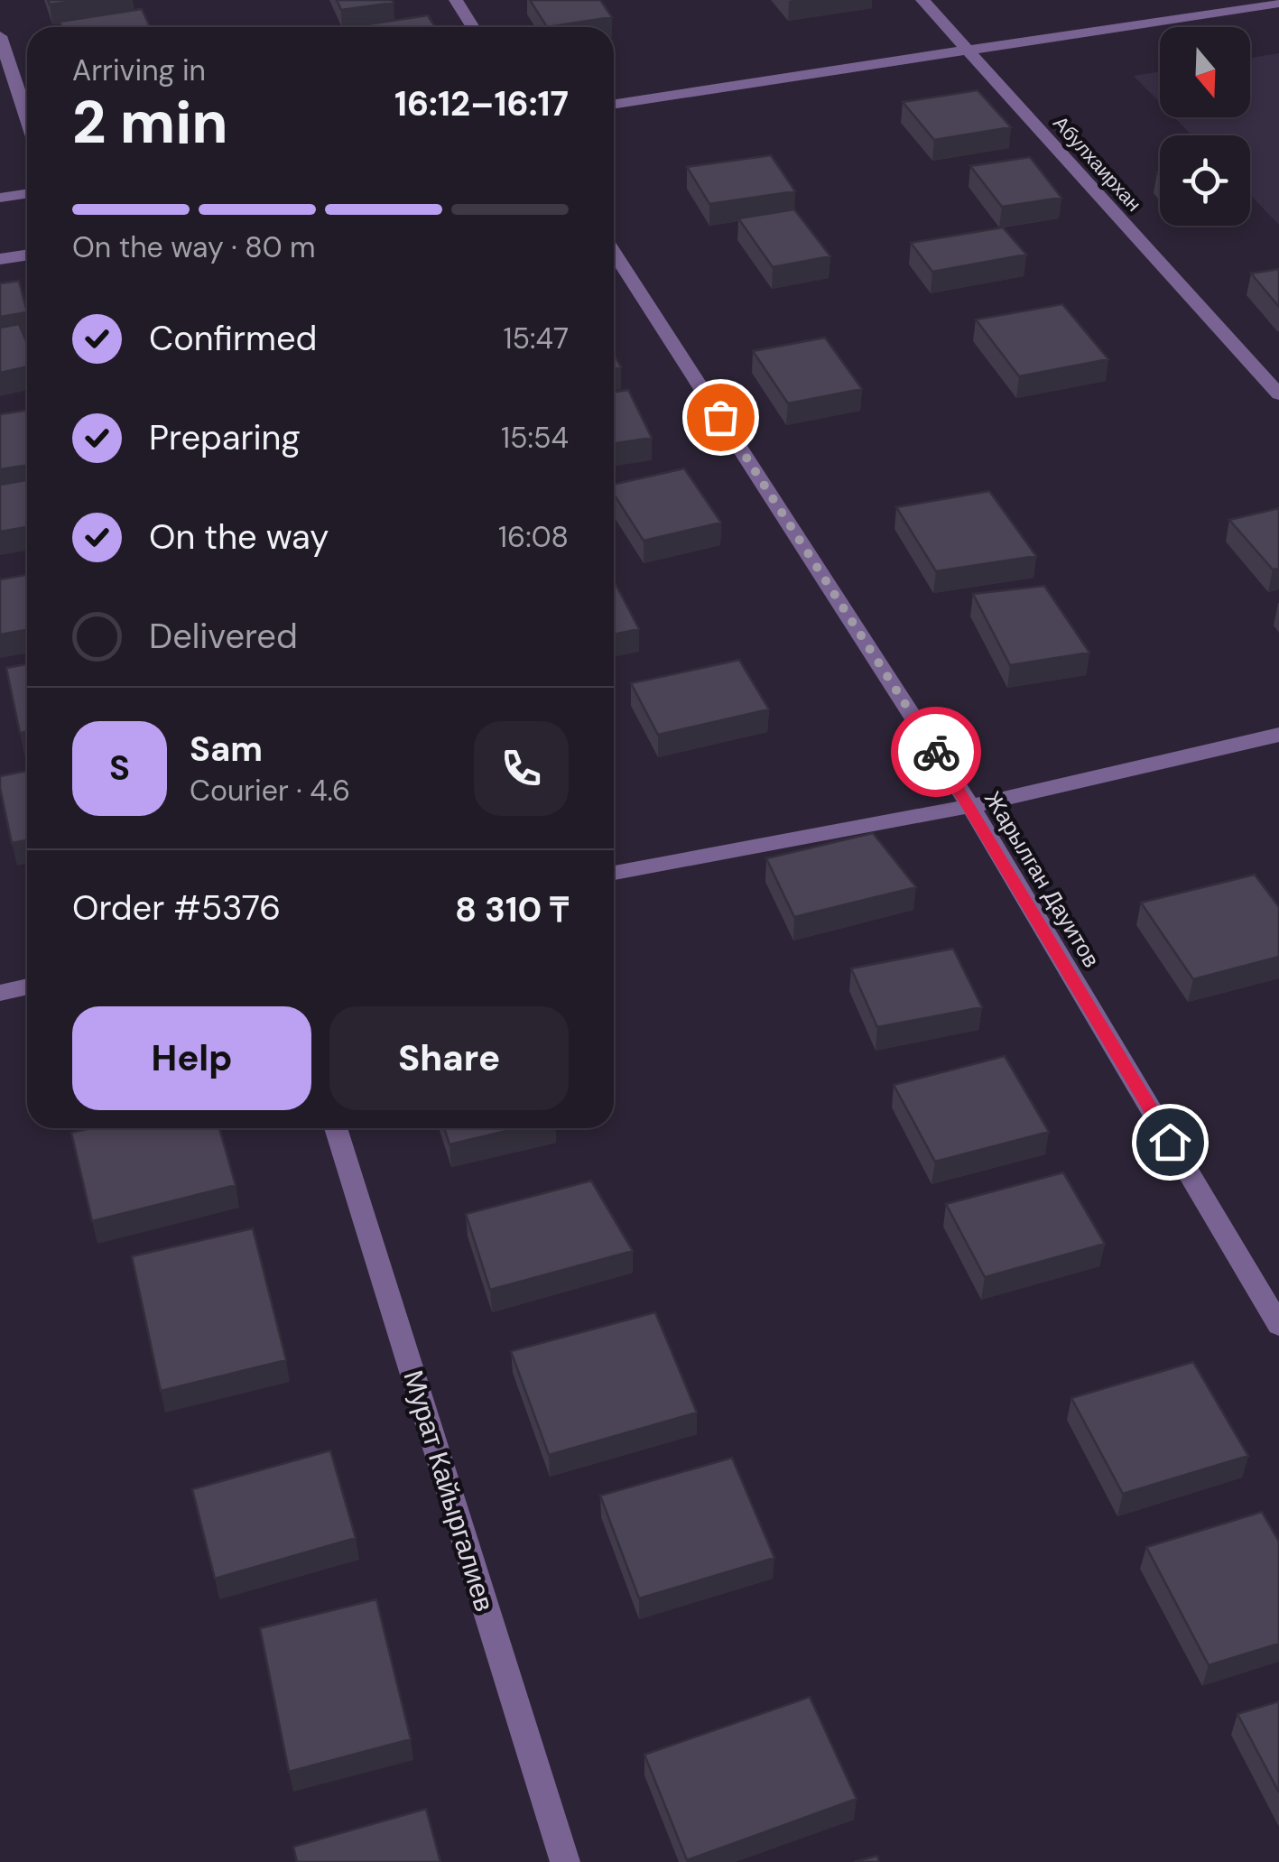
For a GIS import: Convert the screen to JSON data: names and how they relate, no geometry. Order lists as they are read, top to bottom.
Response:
{
  "streets": {
    "street": ["Абулхаирхан", "Жарылган Дауитов", "Мурат Кайыргалиев"]
  },
  "north": "bottom",
  "page": {
    "heading": ["2 min", "Arriving in", "16:12–16:17"],
    "panel": [
      "Sam",
      "Courier · 4.6",
      "Order #5376",
      "8 310 ₸"
    ],
    "bar": "On the way · 80 m",
    "list": [
      ["Confirmed", "15:47"],
      ["Preparing", "15:54"],
      ["On the way", "16:08"],
      "Delivered"
    ],
    "round": "S",
    "buttons": ["Help", "Share"]
  }
}
